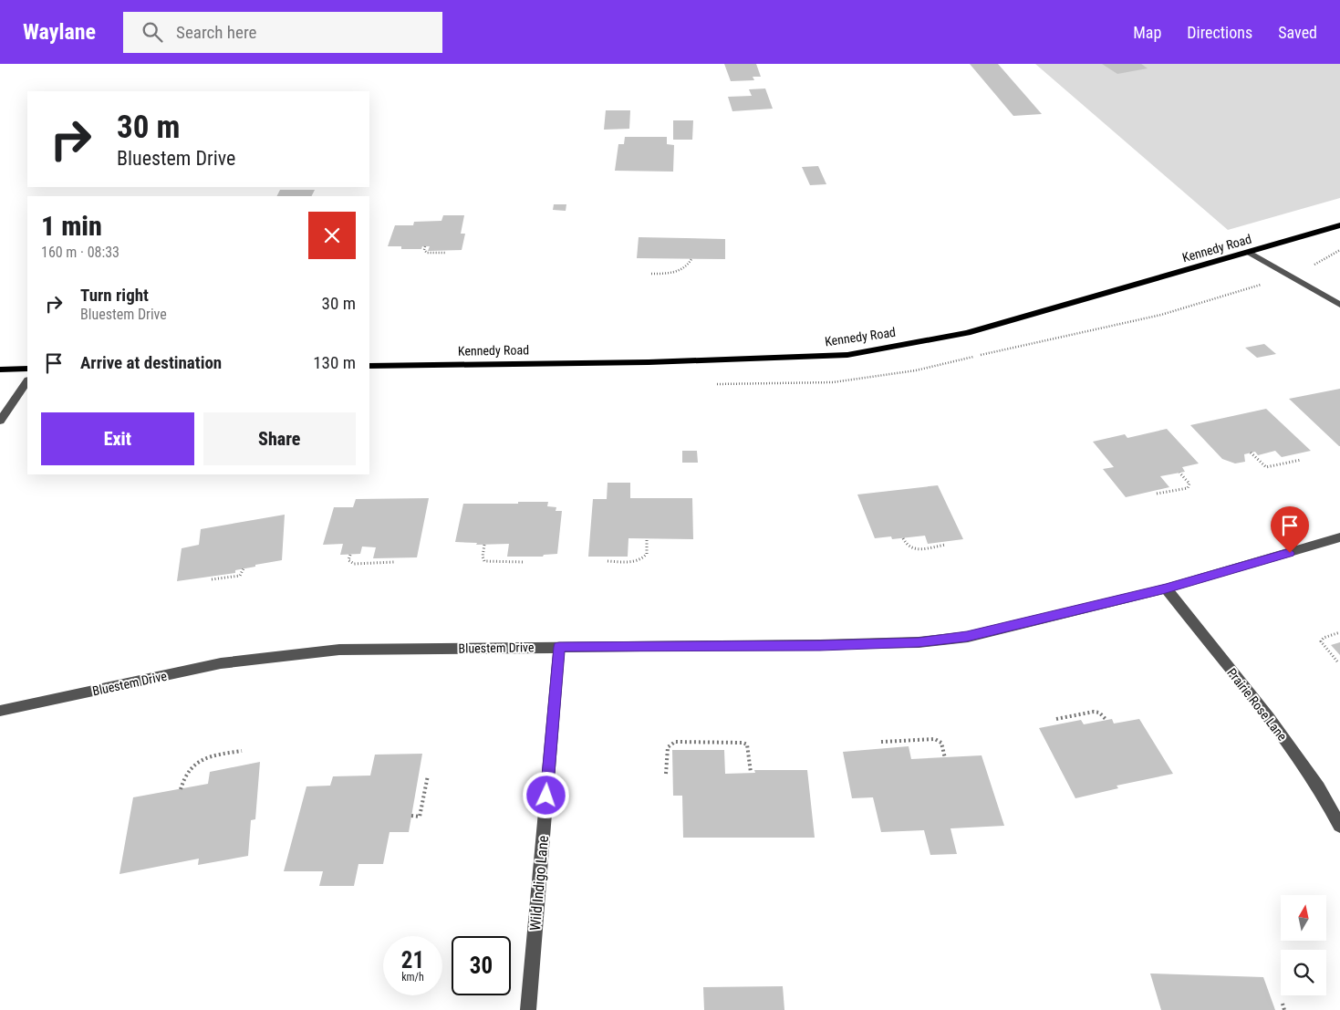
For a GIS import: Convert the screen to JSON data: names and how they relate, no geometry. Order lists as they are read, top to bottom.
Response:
{
  "streets": {
    "main road": ["Kennedy Road"],
    "street": ["Bluestem Drive", "Prairie Rose Lane", "Wild Indigo Lane"]
  },
  "crossings": [
    ["Bluestem Drive", "Prairie Rose Lane"],
    ["Bluestem Drive", "Wild Indigo Lane"]
  ],
  "north": "top",
  "page": {
    "header": "Waylane",
    "search": "Search here",
    "nav": ["Map", "Directions", "Saved"],
    "turn": ["30 m", "Bluestem Drive"],
    "heading": ["1 min", "160 m · 08:33"],
    "list": [
      {
        "name": "Turn right",
        "note": "Bluestem Drive",
        "value": "30 m"
      },
      {
        "name": "Arrive at destination",
        "value": "130 m"
      }
    ],
    "buttons": ["Exit", "Share"],
    "speed": "21 km/h",
    "limit": "30"
  }
}
